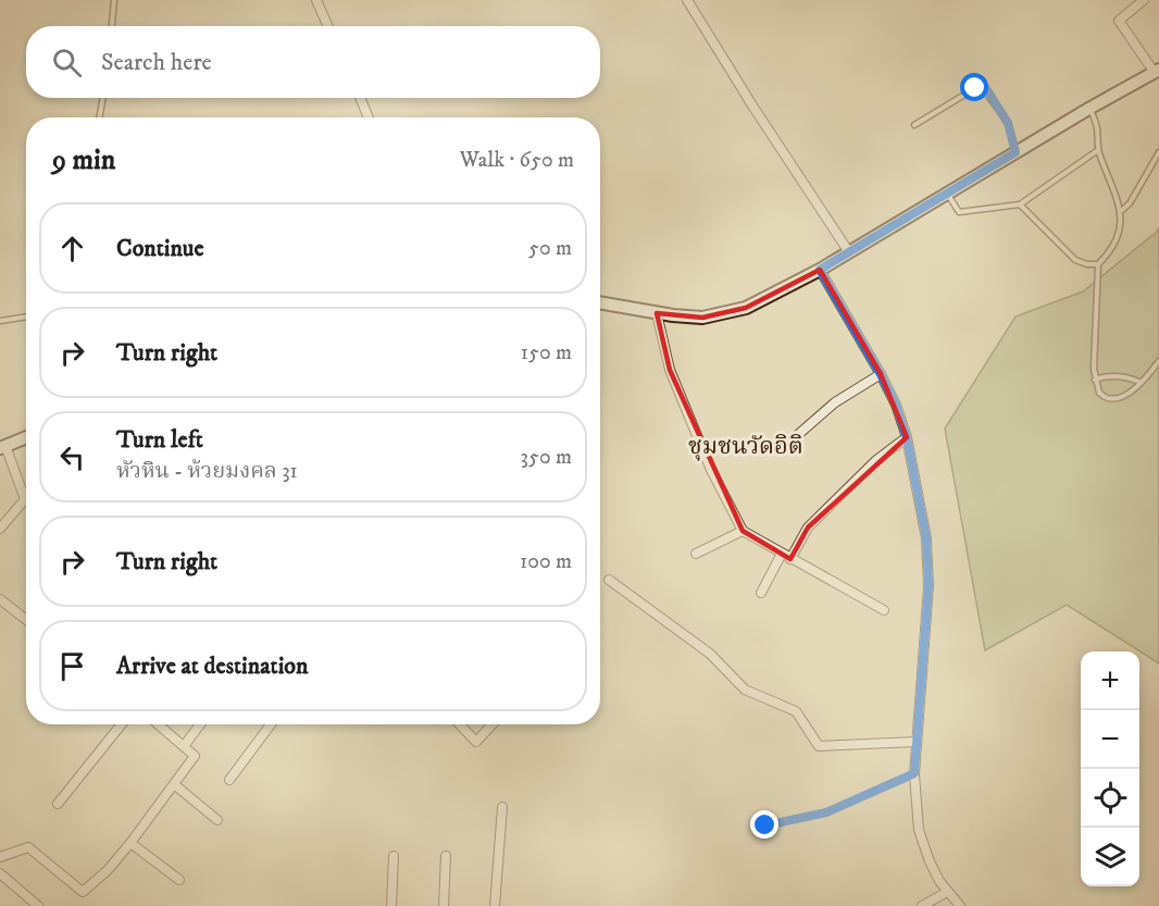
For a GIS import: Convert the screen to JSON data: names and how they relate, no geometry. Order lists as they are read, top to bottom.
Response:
{
  "districts": ["ชุมชนวัดอิติ"],
  "page": {
    "search": "Search here",
    "heading": ["9 min", "Walk · 650 m"],
    "list": [
      ["Continue", "50 m"],
      ["Turn right", "150 m"],
      ["Turn left", "หัวหิน - ห้วยมงคล 31", "350 m"],
      ["Turn right", "100 m"],
      "Arrive at destination"
    ],
    "map_buttons": ["+", "−"]
  }
}
